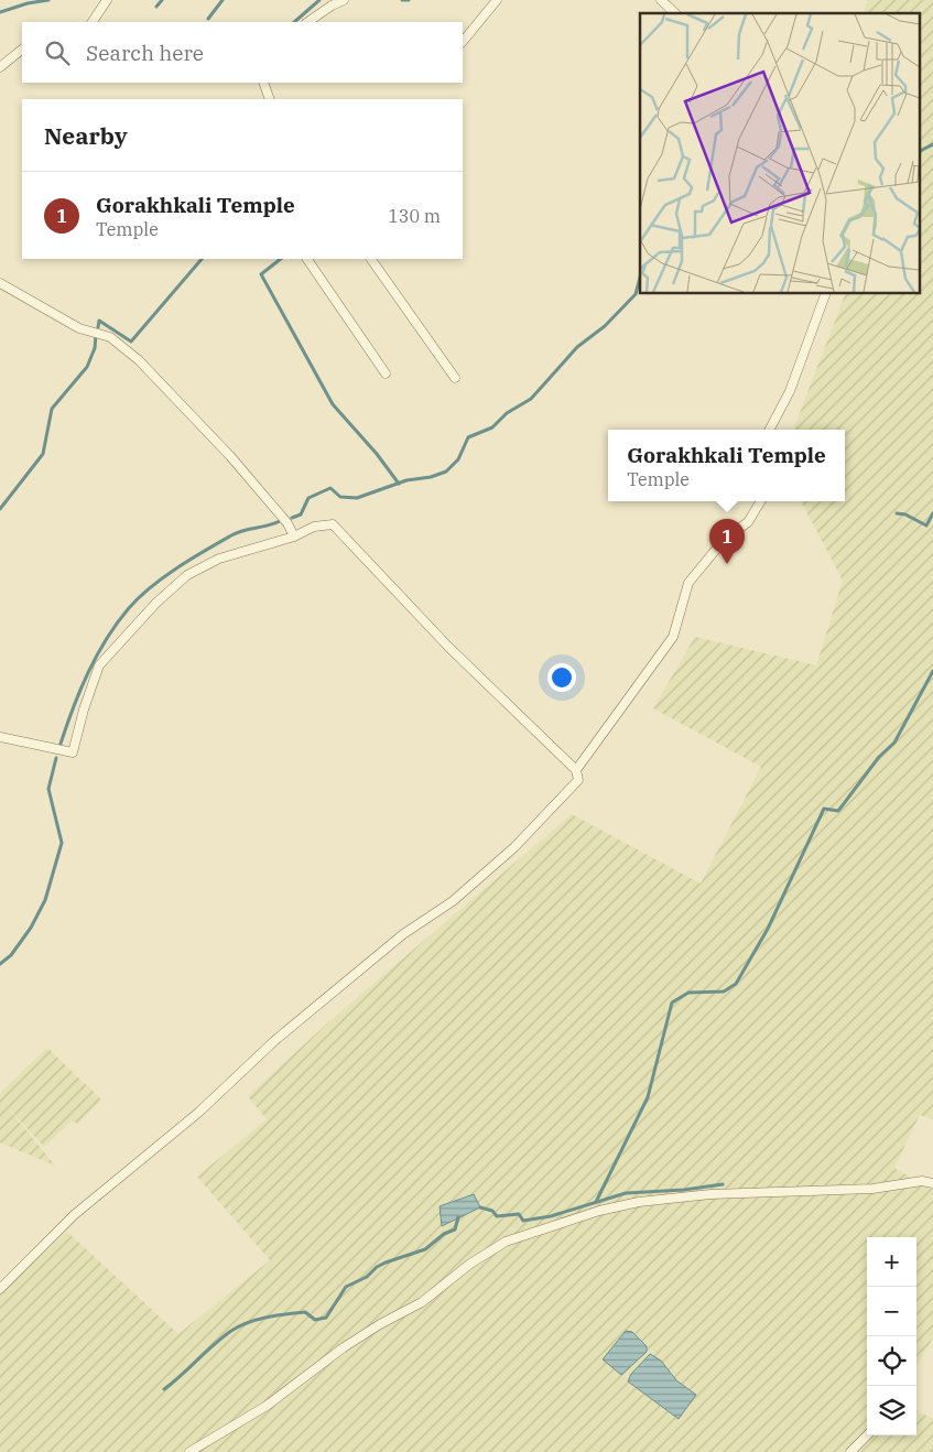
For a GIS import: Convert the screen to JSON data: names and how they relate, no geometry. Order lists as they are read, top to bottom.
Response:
{
  "page": {
    "search": "Search here",
    "heading": "Nearby",
    "list": [
      {
        "mark": "1",
        "name": "Gorakhkali Temple",
        "note": "Temple",
        "value": "130 m"
      }
    ],
    "popup": ["Gorakhkali Temple", "Temple"],
    "pins": "1",
    "map_buttons": ["+", "−"]
  }
}
